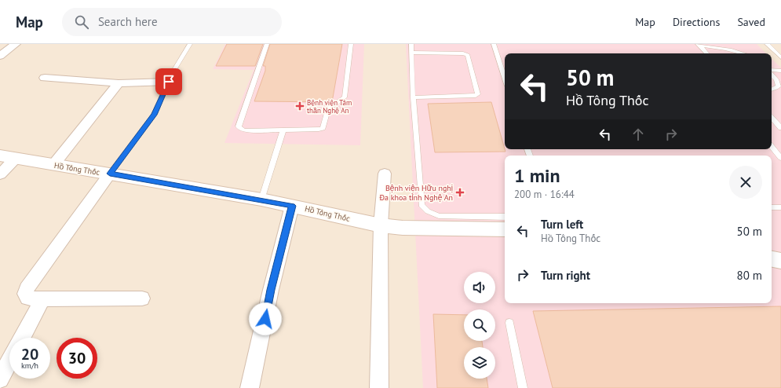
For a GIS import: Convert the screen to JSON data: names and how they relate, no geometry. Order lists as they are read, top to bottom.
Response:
{
  "streets": {
    "street": ["Hồ Tông Thốc"]
  },
  "places": {
    "health": ["Bệnh viện Tâm thần Nghệ An", "Bệnh viện Hữu nghị Đa khoa tỉnh Nghệ An"]
  },
  "page": {
    "header": "Map",
    "search": "Search here",
    "nav": ["Map", "Directions", "Saved"],
    "turn": ["50 m", "Hồ Tông Thốc"],
    "heading": ["1 min", "200 m · 16:44"],
    "list": [
      {
        "name": "Turn left",
        "note": "Hồ Tông Thốc",
        "value": "50 m"
      },
      {
        "name": "Turn right",
        "value": "80 m"
      }
    ],
    "speed": "20 km/h",
    "limit": "30"
  }
}
